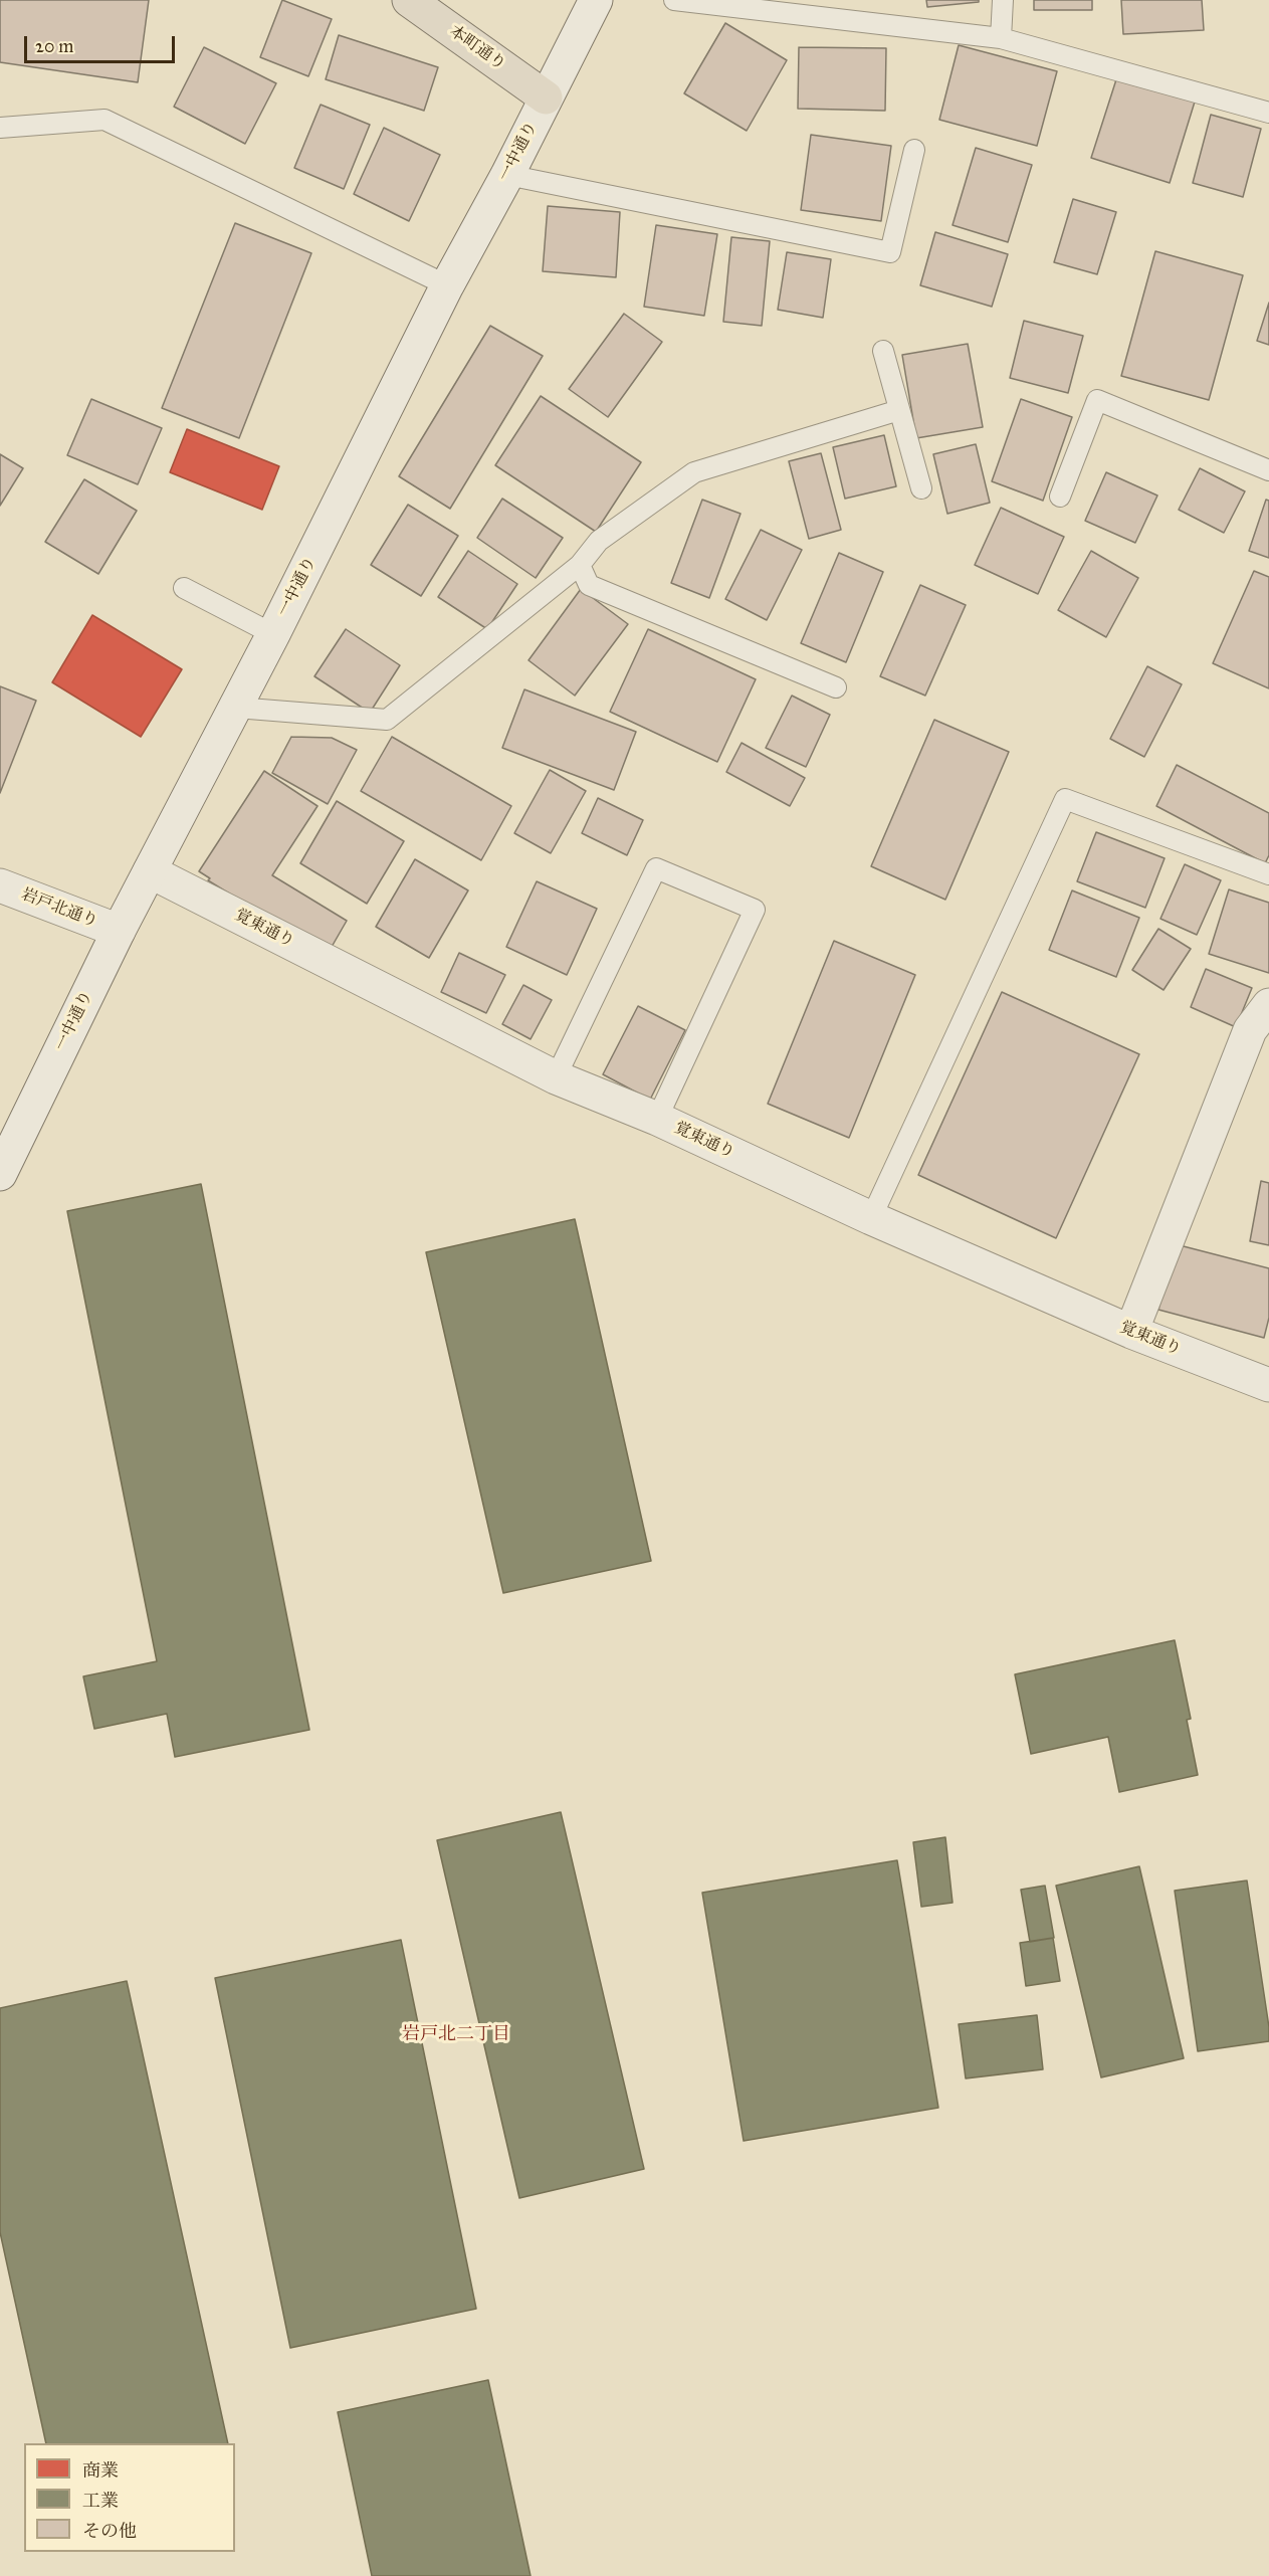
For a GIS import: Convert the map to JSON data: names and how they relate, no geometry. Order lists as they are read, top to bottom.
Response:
{
  "streets": {
    "main road": ["本町通り"],
    "street": ["一中通り", "岩戸北通り", "覚東通り"]
  },
  "crossings": [
    ["本町通り", "一中通り"],
    ["一中通り", "岩戸北通り"],
    ["一中通り", "覚東通り"]
  ],
  "districts": ["岩戸北二丁目"],
  "legend": ["商業", "工業", "その他"],
  "scale_bar": "20 m"
}
